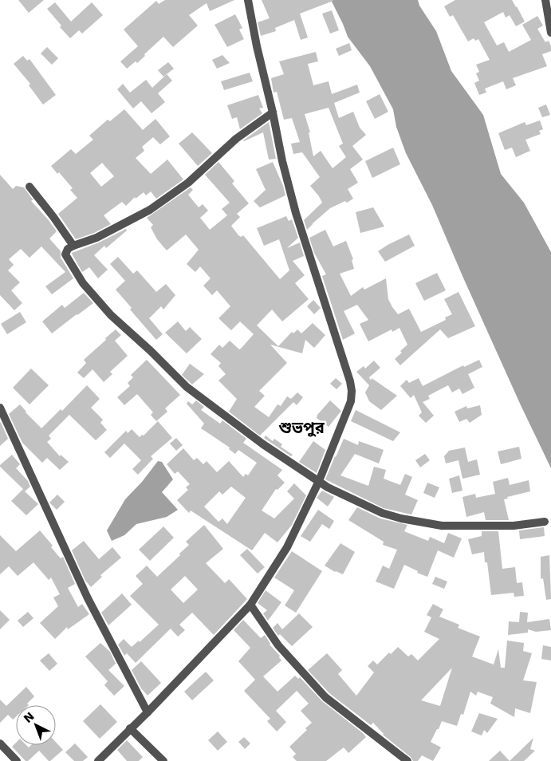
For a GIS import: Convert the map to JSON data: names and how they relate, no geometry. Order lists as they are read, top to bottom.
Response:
{
  "districts": ["শুভপুর"],
  "north": "top left"
}
